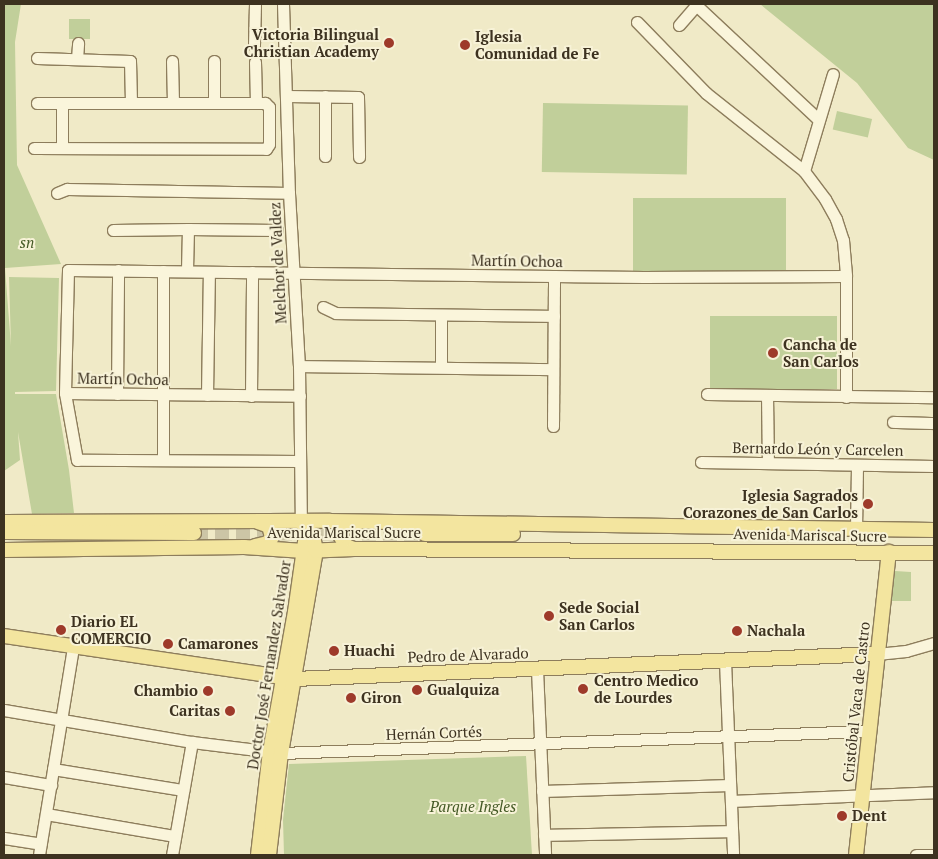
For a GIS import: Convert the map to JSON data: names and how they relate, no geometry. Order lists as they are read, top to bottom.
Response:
{
  "streets": {
    "main road": [
      "Avenida Mariscal Sucre",
      "Pedro de Alvarado",
      "Doctor José Fernandez Salvador",
      "Cristóbal Vaca de Castro"
    ],
    "street": [
      "Martín Ochoa",
      "Melchor de Valdez",
      "Bernardo León y Carcelen",
      "Hernán Cortés"
    ]
  },
  "crossings": [
    ["Martín Ochoa", "Melchor de Valdez"],
    ["Melchor de Valdez", "Avenida Mariscal Sucre"],
    ["Melchor de Valdez", "Doctor José Fernandez Salvador"],
    ["Avenida Mariscal Sucre", "Doctor José Fernandez Salvador"],
    ["Avenida Mariscal Sucre", "Cristóbal Vaca de Castro"],
    ["Pedro de Alvarado", "Doctor José Fernandez Salvador"],
    ["Pedro de Alvarado", "Cristóbal Vaca de Castro"],
    ["Doctor José Fernandez Salvador", "Hernán Cortés"],
    ["Cristóbal Vaca de Castro", "Hernán Cortés"]
  ],
  "parks": ["sn", "Parque Ingles"],
  "places": [
    "Victoria Bilingual Christian Academy",
    "Iglesia Comunidad de Fe",
    "Cancha de San Carlos",
    "Iglesia Sagrados Corazones de San Carlos",
    "Sede Social San Carlos",
    "Diario EL COMERCIO",
    "Nachala",
    "Camarones",
    "Huachi",
    "Centro Medico de Lourdes",
    "Gualquiza",
    "Chambio",
    "Giron",
    "Caritas",
    "Dent"
  ]
}
